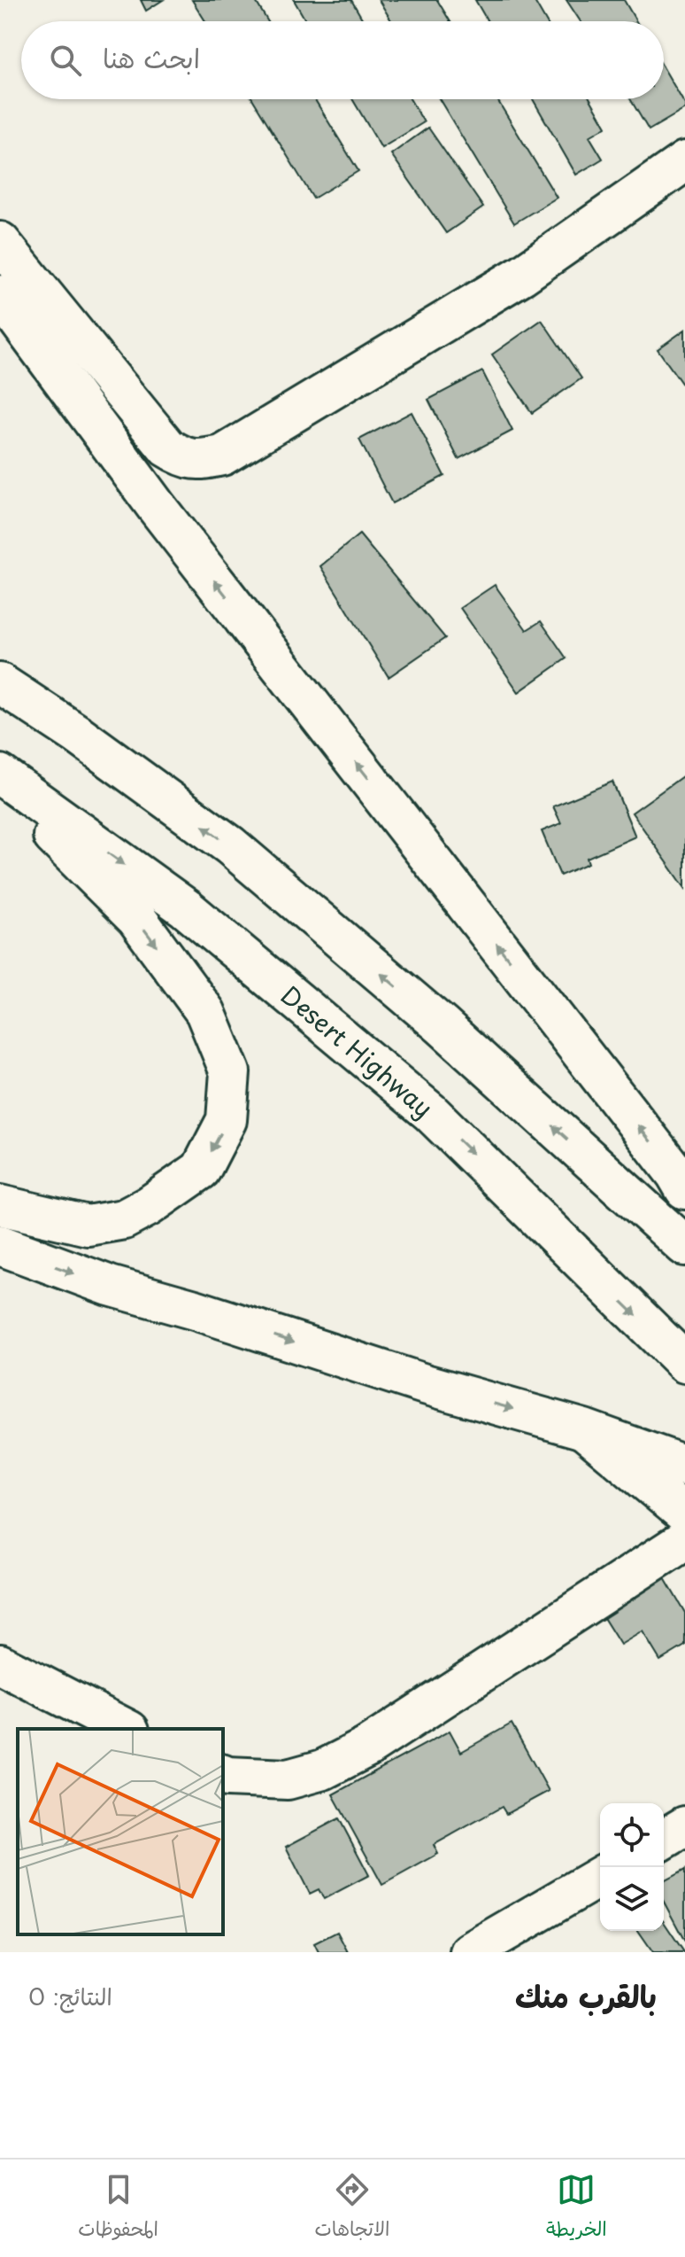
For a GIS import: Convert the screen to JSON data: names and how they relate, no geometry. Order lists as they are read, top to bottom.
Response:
{
  "streets": {
    "main road": ["Desert Highway"]
  },
  "page": {
    "search": "ابحث هنا",
    "heading": ["بالقرب منك", "النتائج: 0"],
    "nav": ["الخريطة", "الاتجاهات", "المحفوظات"]
  }
}
